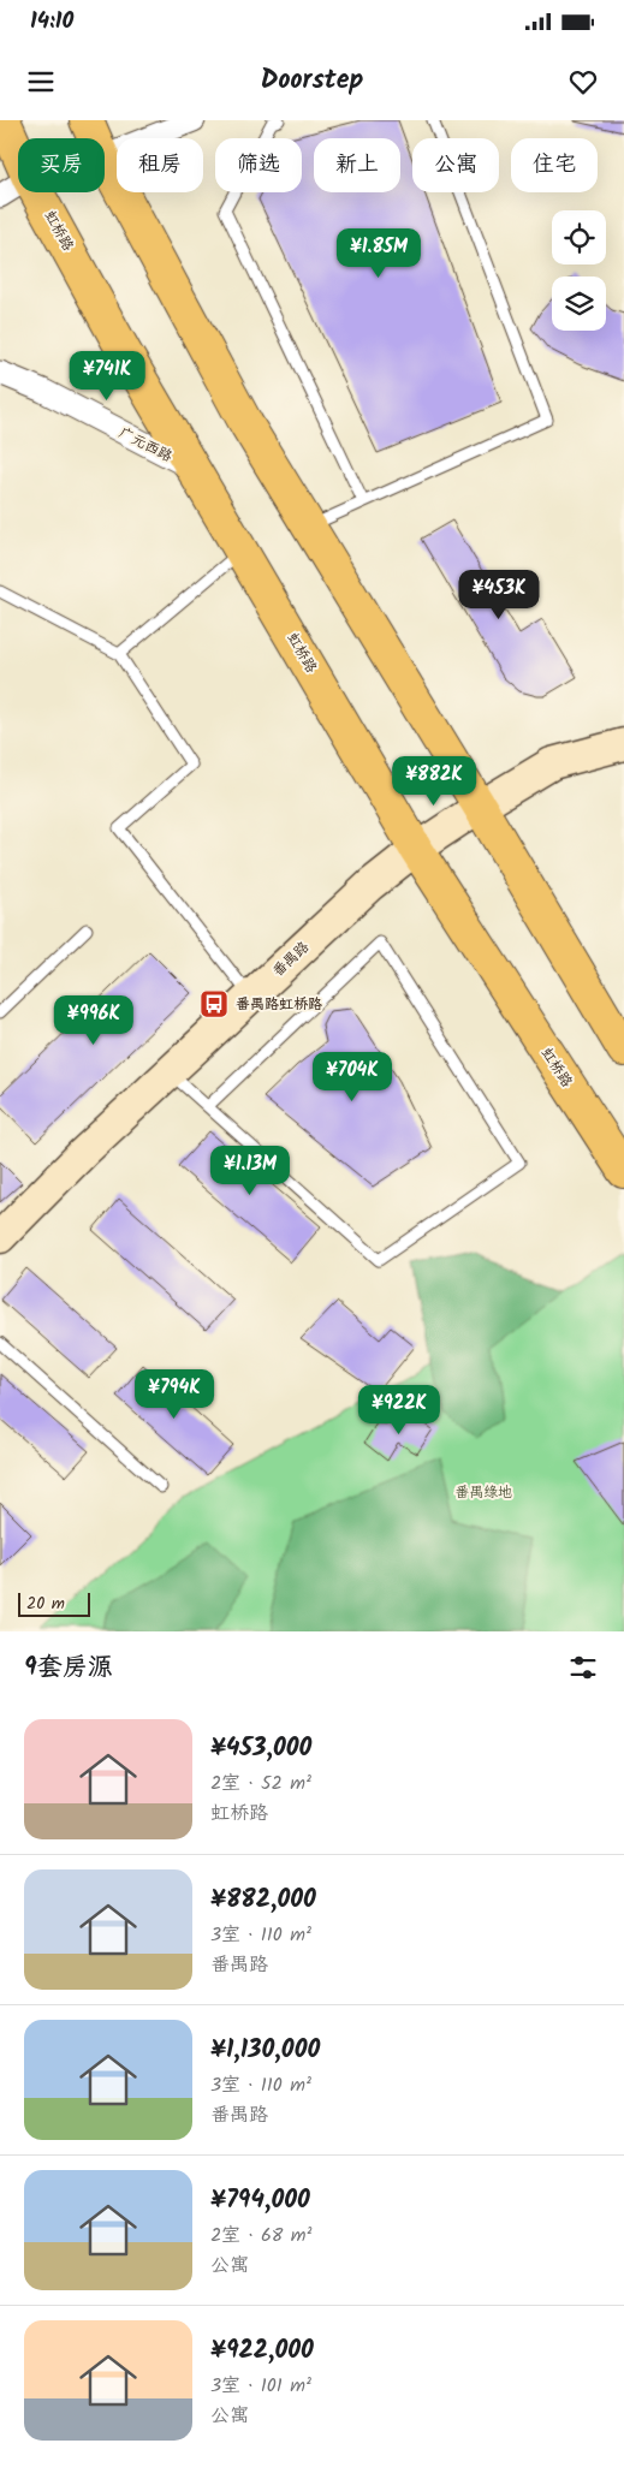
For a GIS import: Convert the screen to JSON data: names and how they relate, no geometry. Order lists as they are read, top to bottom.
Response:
{
  "streets": {
    "main road": ["虹桥路"],
    "street": ["广元西路", "番禺路"]
  },
  "crossings": [
    ["虹桥路", "广元西路"],
    ["虹桥路", "番禺路"]
  ],
  "parks": ["番禺绿地"],
  "places": {
    "bus stop": ["番禺路虹桥路"]
  },
  "scale_bar": "20 m",
  "page": {
    "status": "14:10",
    "header": "Doorstep",
    "chip": [
      "买房",
      "租房",
      "筛选",
      "新上",
      "公寓",
      "住宅"
    ],
    "price": [
      "¥1.85M",
      "¥741K",
      "¥453K",
      "¥882K",
      "¥996K",
      "¥704K",
      "¥1.13M",
      "¥794K",
      "¥922K"
    ],
    "scale": "20 m",
    "heading": "9套房源",
    "list": [
      {
        "name": "¥453,000",
        "note": "2室 · 52 m² · 虹桥路"
      },
      {
        "name": "¥882,000",
        "note": "3室 · 110 m² · 番禺路"
      },
      {
        "name": "¥1,130,000",
        "note": "3室 · 110 m² · 番禺路"
      },
      {
        "name": "¥794,000",
        "note": "2室 · 68 m² · 公寓"
      },
      {
        "name": "¥922,000",
        "note": "3室 · 101 m² · 公寓"
      }
    ]
  }
}
